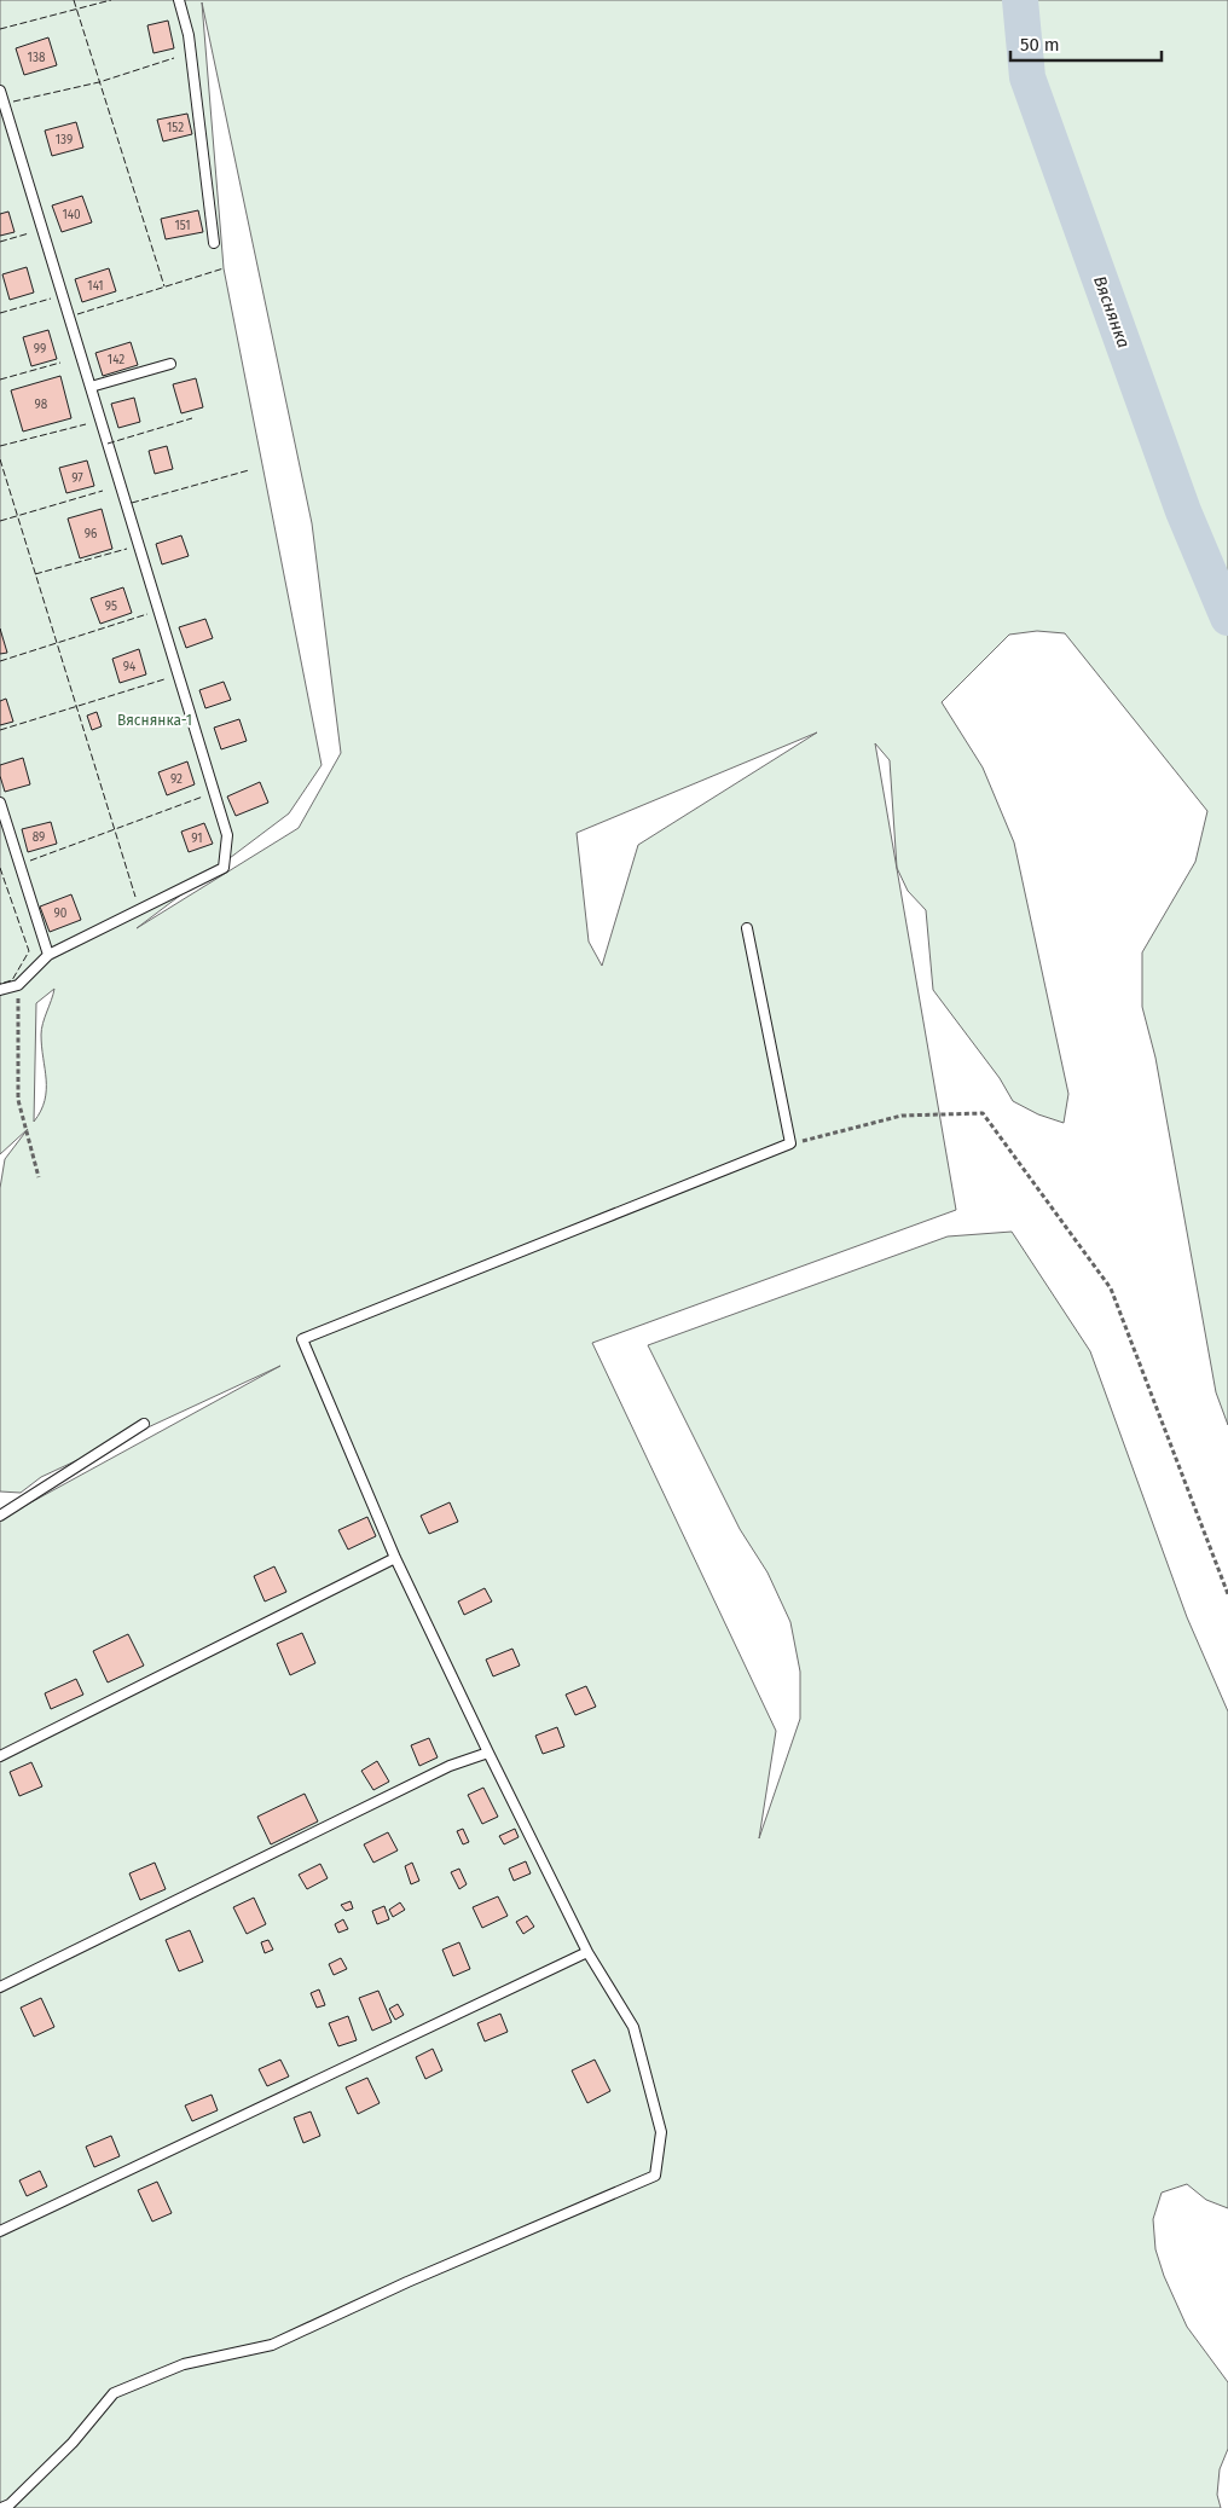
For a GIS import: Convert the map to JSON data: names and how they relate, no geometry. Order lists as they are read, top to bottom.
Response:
{
  "water": ["Вяснянка"],
  "parks": ["Вяснянка-1"],
  "house_numbers": [
    "138",
    "152",
    "139",
    "140",
    "151",
    "141",
    "99",
    "142",
    "98",
    "97",
    "96",
    "95",
    "94",
    "92",
    "89",
    "91",
    "90"
  ],
  "scale_bar": "50 m"
}
